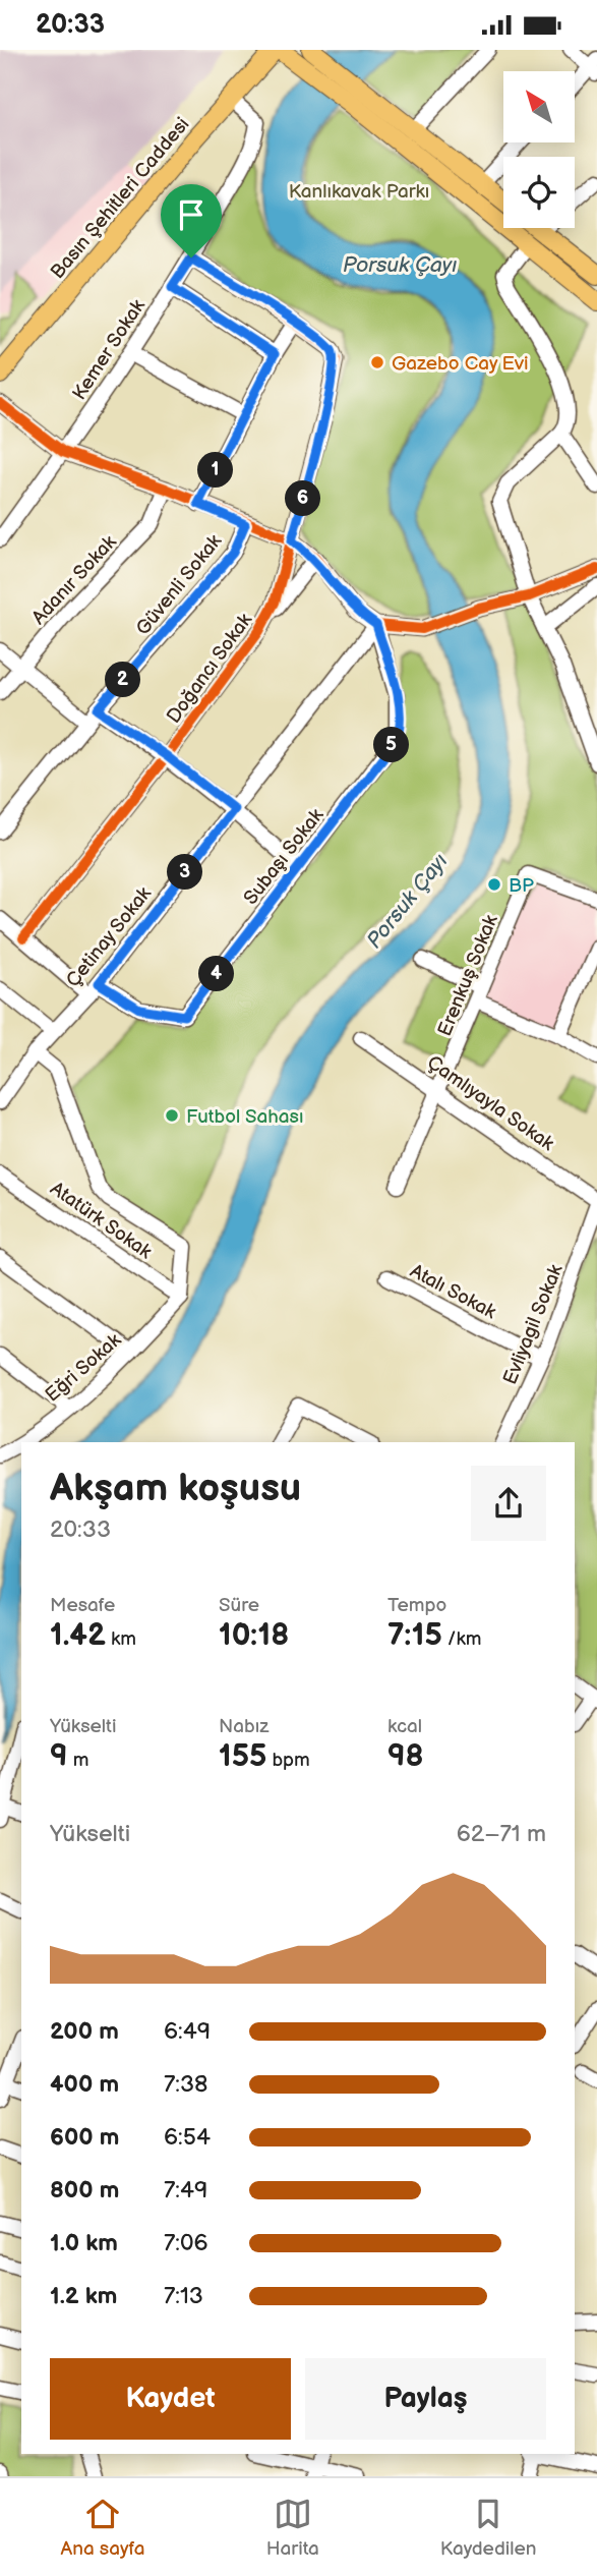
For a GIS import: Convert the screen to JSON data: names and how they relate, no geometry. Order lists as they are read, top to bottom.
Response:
{
  "streets": {
    "main road": ["Basın Şehitleri Caddesi"],
    "street": [
      "Kemer Sokak",
      "Adanır Sokak",
      "Güvenli Sokak",
      "Doğancı Sokak",
      "Subaşı Sokak",
      "Çetinay Sokak",
      "Erenkuş Sokak",
      "Çamlıyayla Sokak",
      "Atatürk Sokak",
      "Atalı Sokak",
      "Evliyagil Sokak",
      "Eğri Sokak"
    ]
  },
  "crossings": [
    ["Subaşı Sokak", "Çetinay Sokak"],
    ["Erenkuş Sokak", "Çamlıyayla Sokak"],
    ["Çamlıyayla Sokak", "Evliyagil Sokak"],
    ["Atatürk Sokak", "Eğri Sokak"],
    ["Atalı Sokak", "Evliyagil Sokak"]
  ],
  "water": ["Porsuk Çayı"],
  "parks": ["Kanlıkavak Parkı"],
  "places": ["Gazebo Cay Evi", "BP", "Futbol Sahası"],
  "north": "top left",
  "page": {
    "status": "20:33",
    "pins": [
      "1",
      "6",
      "2",
      "5",
      "3",
      "4"
    ],
    "heading": ["Akşam koşusu", "20:33"],
    "stats": [
      ["Mesafe", "1.42 km"],
      ["Süre", "10:18"],
      ["Tempo", "7:15 /km"],
      ["Yükselti", "9 m"],
      ["Nabız", "155 bpm"],
      ["kcal", "98"]
    ],
    "chart": ["Yükselti", "62–71 m"],
    "list": [
      {
        "name": "200 m",
        "note": "6:49"
      },
      {
        "name": "400 m",
        "note": "7:38"
      },
      {
        "name": "600 m",
        "note": "6:54"
      },
      {
        "name": "800 m",
        "note": "7:49"
      },
      {
        "name": "1.0 km",
        "note": "7:06"
      },
      {
        "name": "1.2 km",
        "note": "7:13"
      }
    ],
    "buttons": ["Kaydet", "Paylaş"],
    "tabs": ["Ana sayfa", "Harita", "Kaydedilen"]
  }
}
